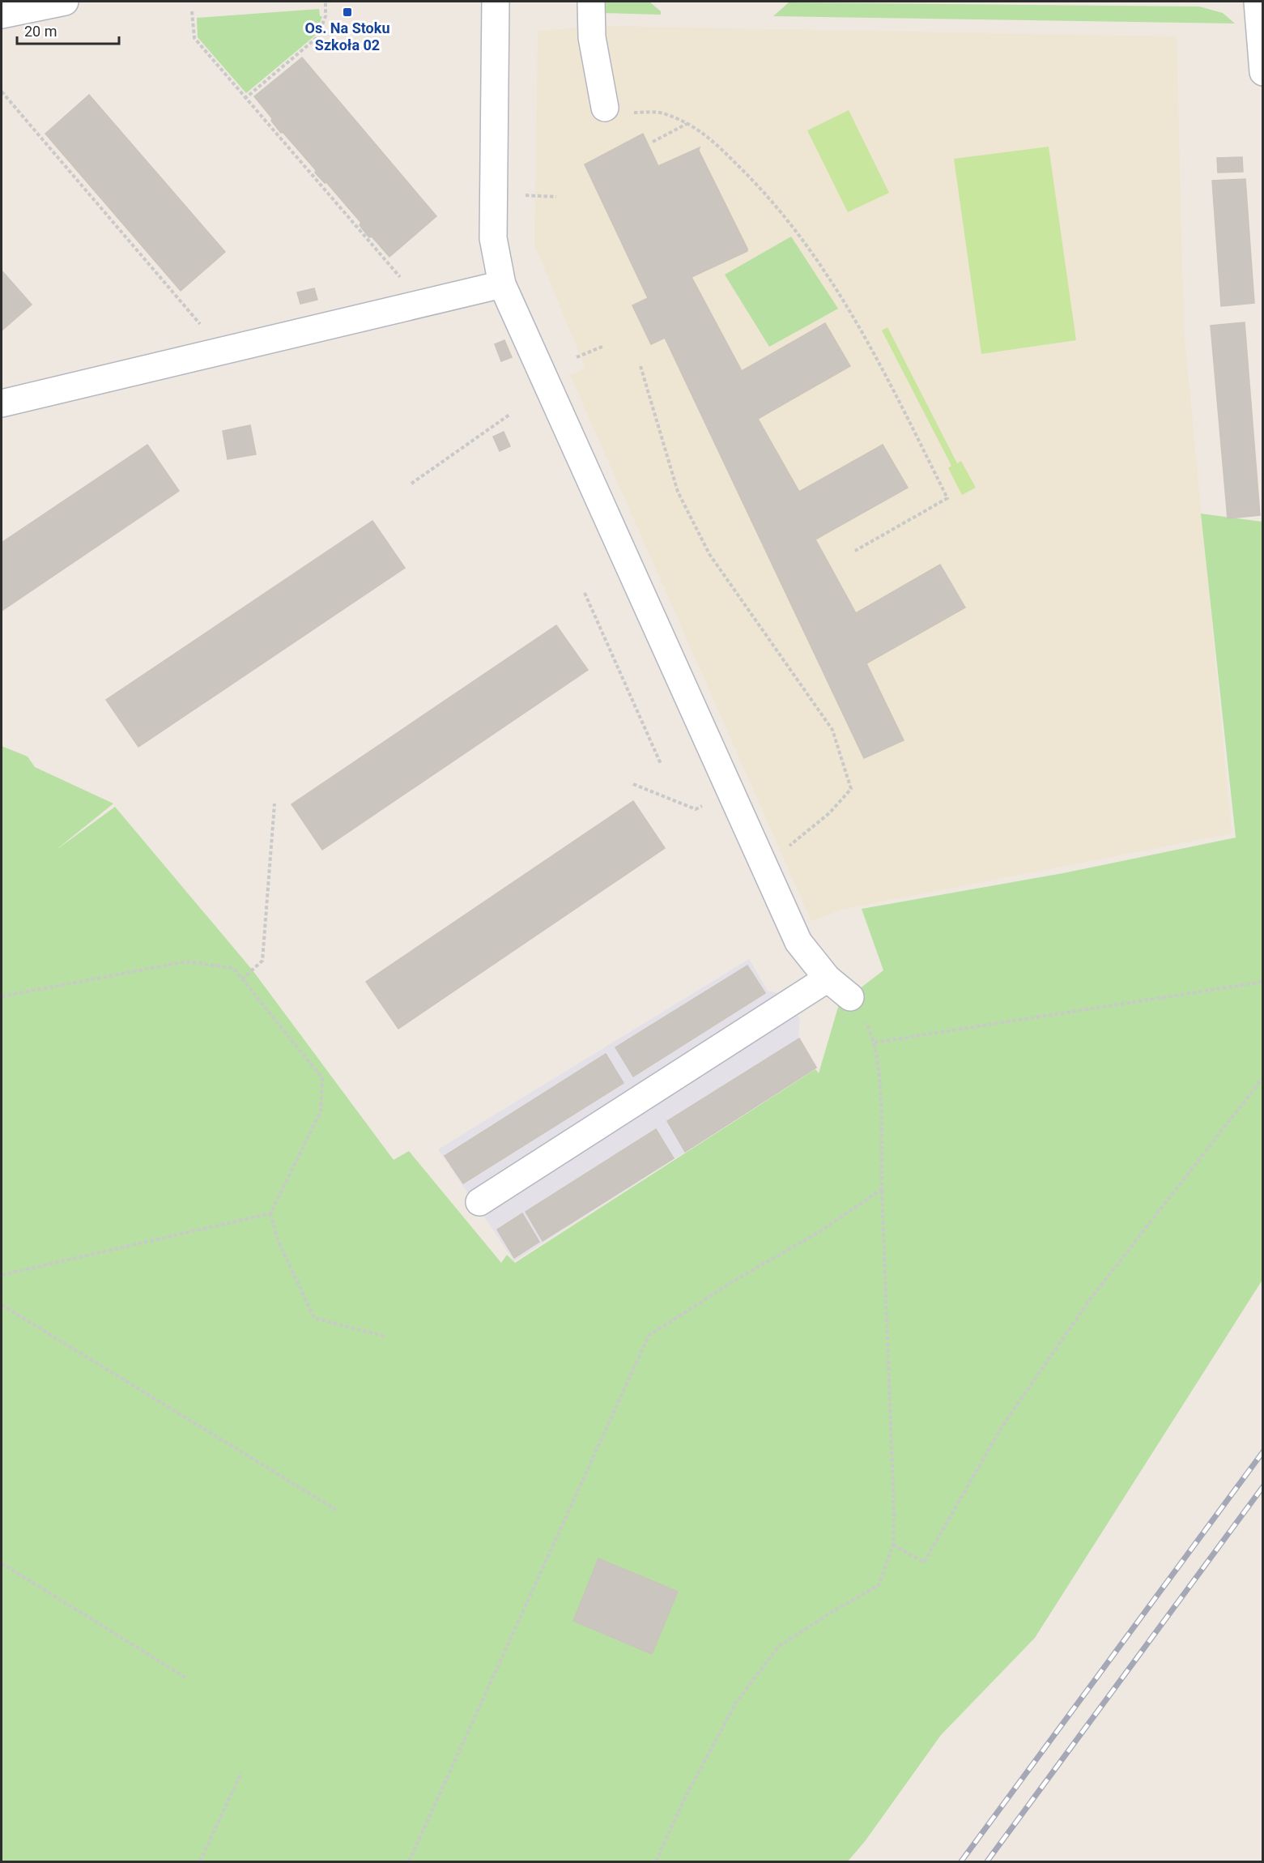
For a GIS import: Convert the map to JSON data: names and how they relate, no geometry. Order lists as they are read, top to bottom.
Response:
{
  "places": {
    "transit": ["Os. Na Stoku Szkoła 02"]
  },
  "scale_bar": "20 m"
}
